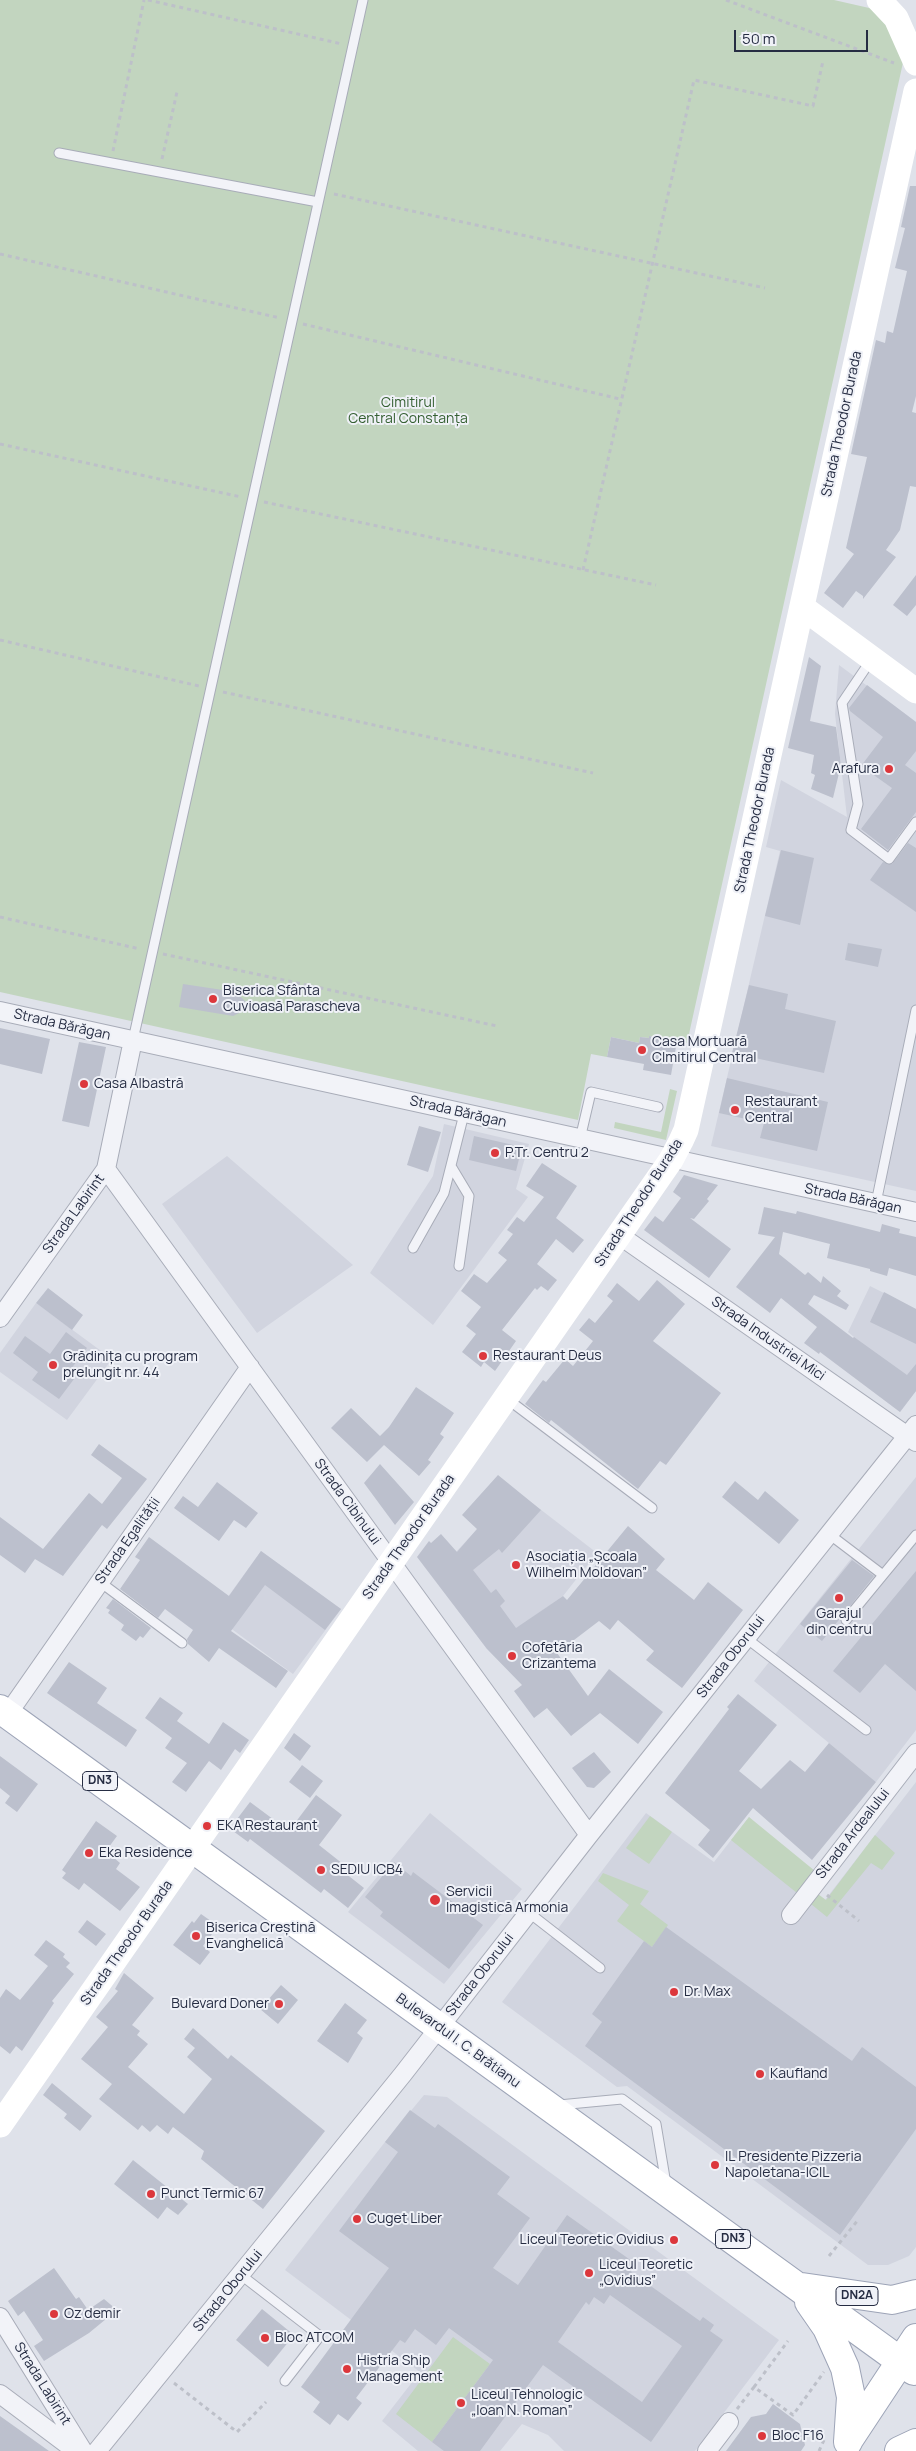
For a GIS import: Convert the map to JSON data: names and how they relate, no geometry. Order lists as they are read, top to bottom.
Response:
{
  "streets": {
    "main road": ["DN3", "Bulevardul I. C. Brătianu", "DN2A"],
    "street": [
      "Strada Theodor Burada",
      "Strada Bărăgan",
      "Strada Labirint",
      "Strada Industriei Mici",
      "Strada Cibinului",
      "Strada Egalității",
      "Strada Oborului",
      "Strada Ardealului"
    ]
  },
  "crossings": [
    ["Strada Theodor Burada", "Strada Bărăgan"],
    ["Strada Theodor Burada", "Strada Industriei Mici"],
    ["Strada Theodor Burada", "Strada Cibinului"],
    ["Strada Theodor Burada", "Bulevardul I. C. Brătianu"],
    ["Strada Bărăgan", "Strada Labirint"],
    ["Strada Labirint", "Strada Cibinului"],
    ["Strada Industriei Mici", "Strada Oborului"],
    ["Strada Cibinului", "Strada Egalității"],
    ["Strada Cibinului", "Strada Oborului"],
    ["Strada Egalității", "Bulevardul I. C. Brătianu"],
    ["Strada Oborului", "Bulevardul I. C. Brătianu"],
    ["Bulevardul I. C. Brătianu", "DN2A"]
  ],
  "parks": ["Cimitirul Central Constanța"],
  "places": [
    "Arafura",
    "Biserica Sfânta Cuvioasă Parascheva",
    "Casa Mortuară CImitirul Central",
    "Casa Albastră",
    "Restaurant Central",
    "P.Tr. Centru 2",
    "Restaurant Deus",
    "Grădinița cu program prelungit nr. 44",
    "Asociația „Școala Wilhelm Moldovan”",
    "Garajul din centru",
    "Cofetăria Crizantema",
    "EKA Restaurant",
    "Eka Residence",
    "SEDIU ICB4",
    "Servicii Imagistică Armonia",
    "Biserica Creștină Evanghelică",
    "Dr. Max",
    "Bulevard Doner",
    "Kaufland",
    "IL Presidente Pizzeria Napoletana-ICIL",
    "Punct Termic 67",
    "Cuget Liber",
    "Liceul Teoretic Ovidius",
    "Liceul Teoretic „Ovidius”",
    "Oz demir",
    "Bloc ATCOM",
    "Histria Ship Management",
    "Liceul Tehnologic „Ioan N. Roman”",
    "Bloc F16"
  ],
  "scale_bar": "50 m"
}
